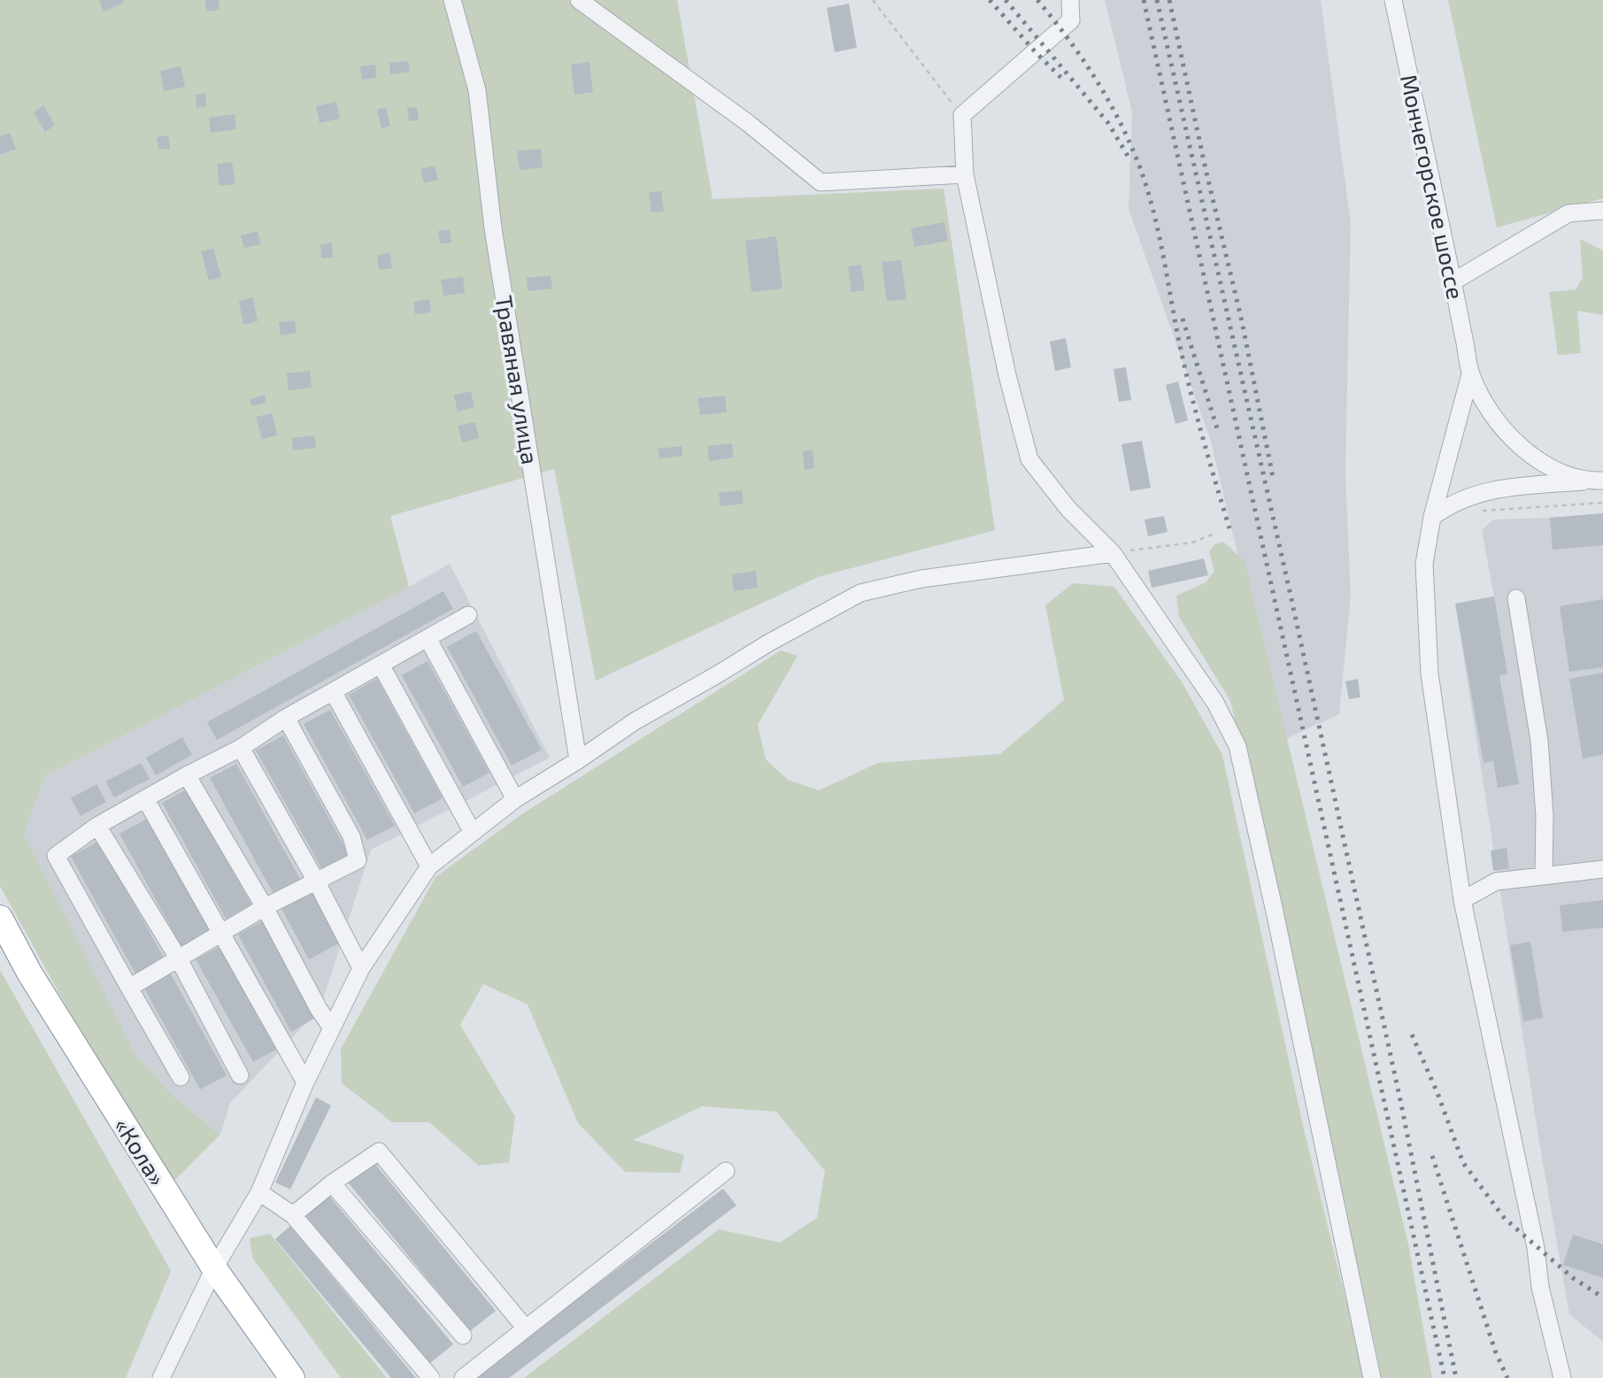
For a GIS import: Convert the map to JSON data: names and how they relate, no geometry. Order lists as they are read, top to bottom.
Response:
{
  "streets": {
    "highway": ["«Кола»"],
    "street": ["Мончегорское шоссе", "Травяная улица"]
  }
}
